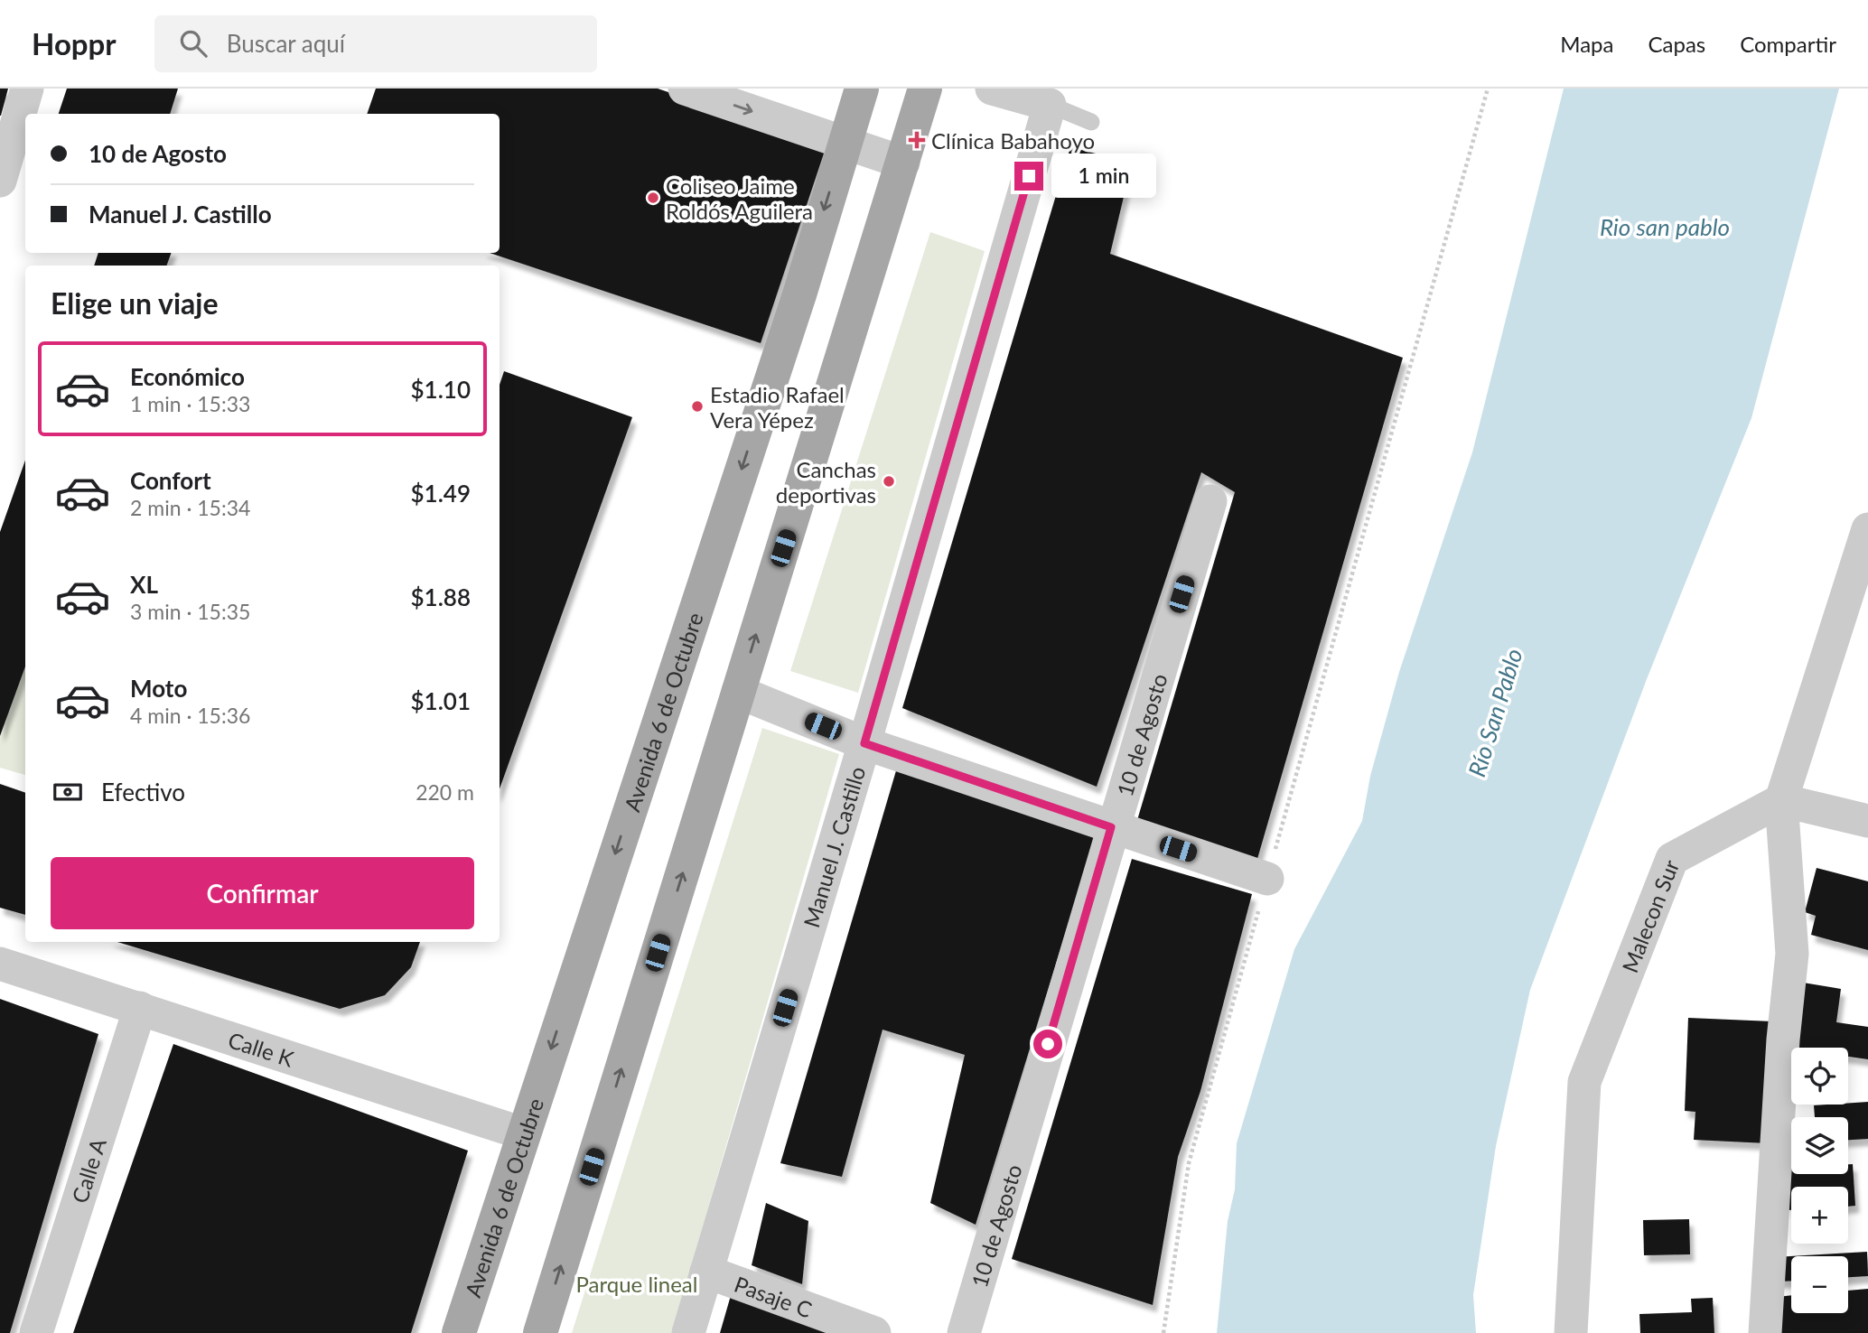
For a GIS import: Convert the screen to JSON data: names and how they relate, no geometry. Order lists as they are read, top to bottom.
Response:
{
  "streets": {
    "main road": ["Avenida 6 de Octubre"],
    "street": [
      "10 de Agosto",
      "Manuel J. Castillo",
      "Malecon Sur",
      "Calle K",
      "Calle A",
      "Pasaje C"
    ]
  },
  "crossings": [
    ["Avenida 6 de Octubre", "Calle K"],
    ["Manuel J. Castillo", "Pasaje C"],
    ["Calle K", "Calle A"]
  ],
  "water": ["Rio san pablo", "Río San Pablo"],
  "parks": ["Parque lineal"],
  "places": {
    "health": ["Clínica Babahoyo"],
    "other": ["Coliseo Jaime Roldós Aguilera", "Estadio Rafael Vera Yépez", "Canchas deportivas"]
  },
  "page": {
    "header": "Hoppr",
    "search": "Buscar aquí",
    "nav": ["Mapa", "Capas", "Compartir"],
    "banner": ["10 de Agosto", "Manuel J. Castillo"],
    "bubble": "1 min",
    "heading": "Elige un viaje",
    "list": [
      {
        "name": "Económico",
        "note": "1 min · 15:33",
        "value": "$1.10"
      },
      {
        "name": "Confort",
        "note": "2 min · 15:34",
        "value": "$1.49"
      },
      {
        "name": "XL",
        "note": "3 min · 15:35",
        "value": "$1.88"
      },
      {
        "name": "Moto",
        "note": "4 min · 15:36",
        "value": "$1.01"
      }
    ],
    "pay": ["Efectivo", "220 m"],
    "buttons": "Confirmar",
    "map_buttons": ["+", "−"]
  }
}
